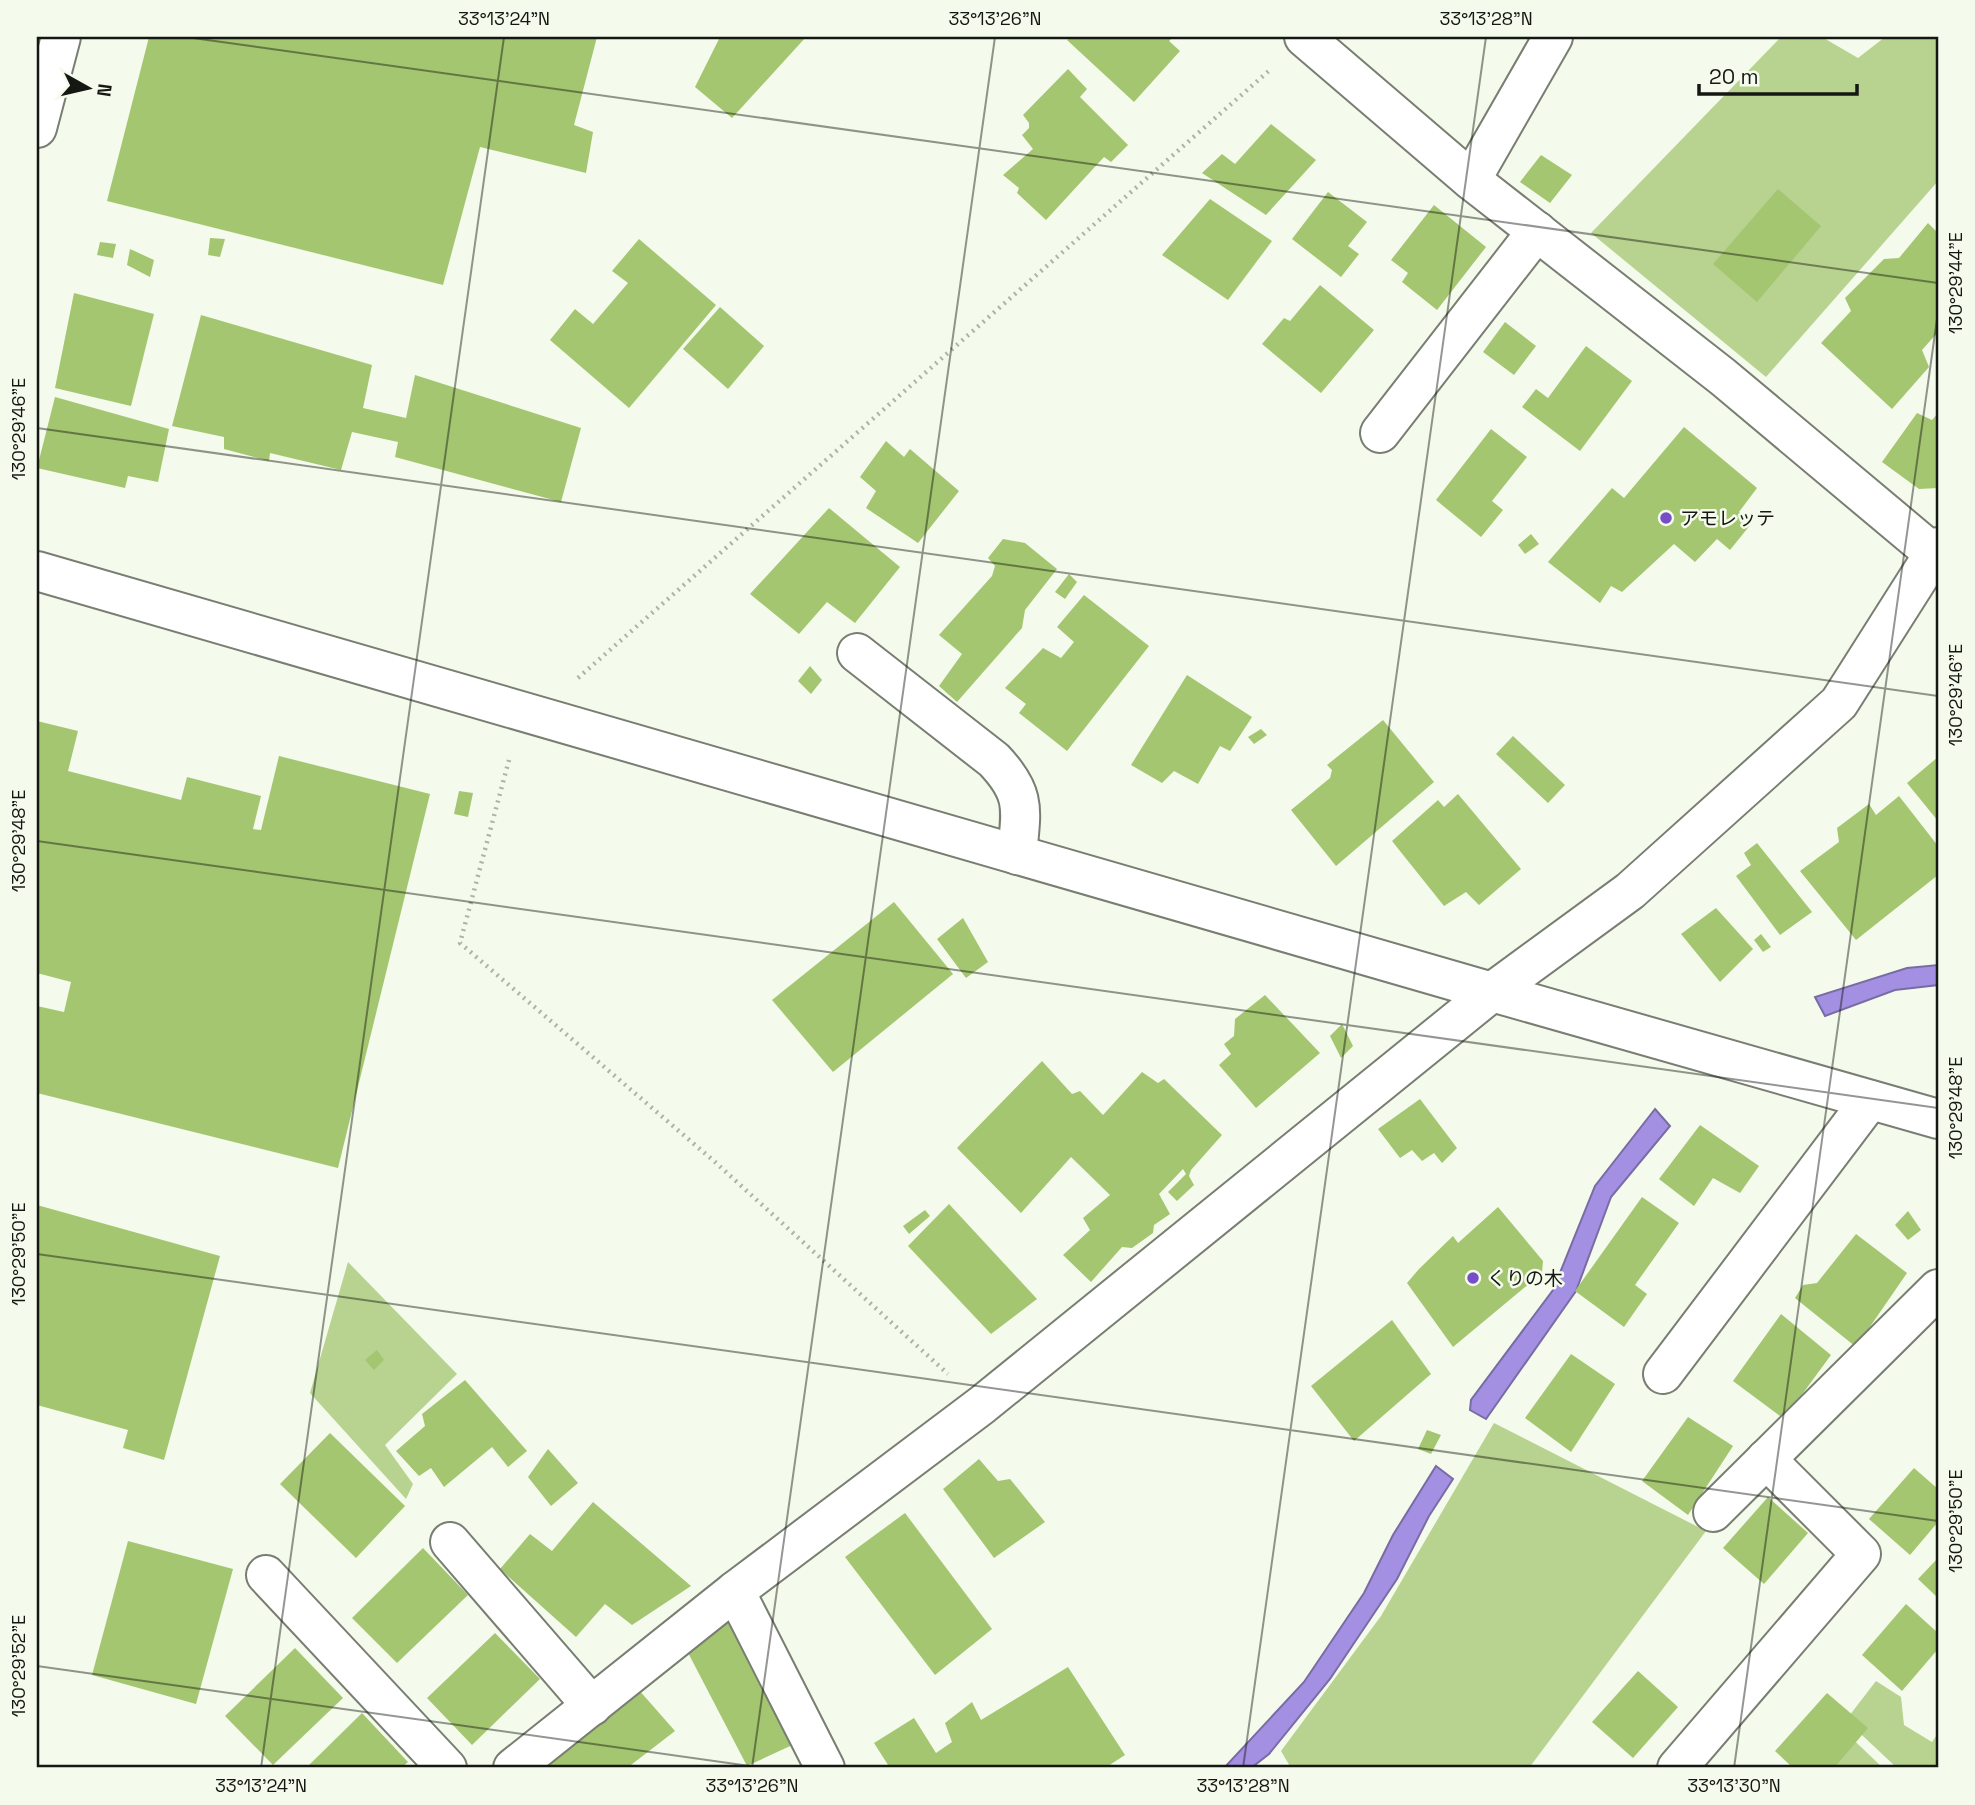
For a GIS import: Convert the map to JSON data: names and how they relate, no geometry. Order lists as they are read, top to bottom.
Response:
{
  "places": ["アモレッテ", "くりの木"],
  "scale_bar": "20 m",
  "north": "right",
  "coordinates": [
    "33°13'24\"N",
    "33°13'26\"N",
    "33°13'28\"N",
    "130°29'44\"E",
    "130°29'46\"E",
    "130°29'48\"E",
    "130°29'50\"E",
    "130°29'52\"E",
    "33°13'30\"N"
  ]
}
